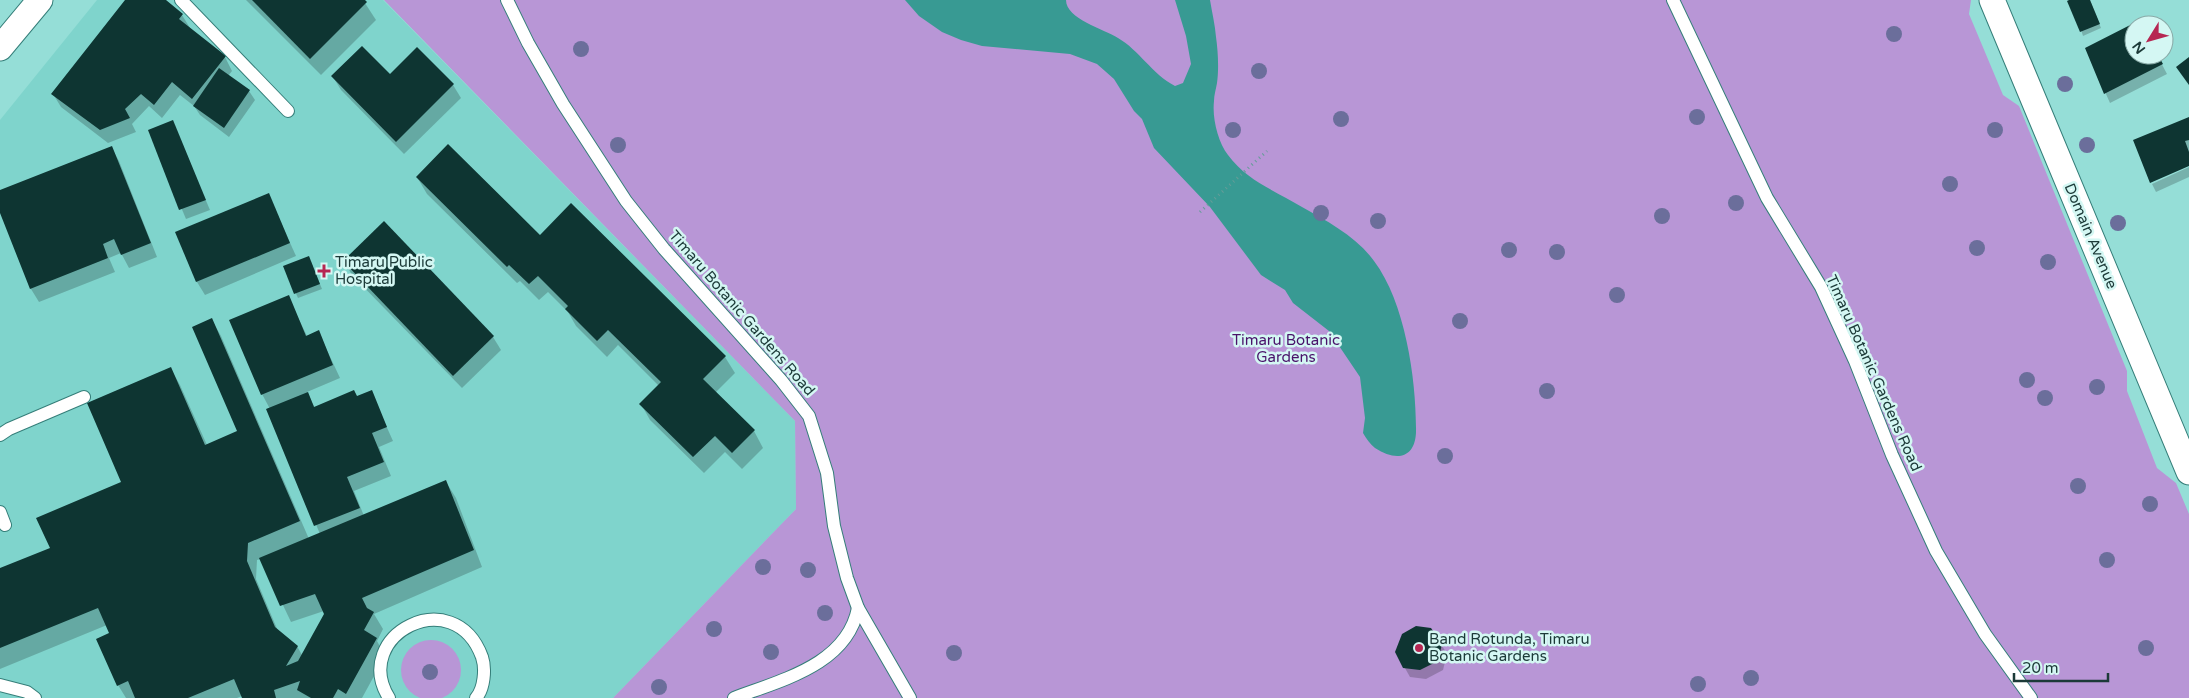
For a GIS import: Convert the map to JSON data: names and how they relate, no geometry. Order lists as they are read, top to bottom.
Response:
{
  "streets": {
    "street": ["Domain Avenue"],
    "lane": ["Timaru Botanic Gardens Road"]
  },
  "parks": ["Timaru Botanic Gardens"],
  "places": {
    "health": ["Timaru Public Hospital"],
    "other": ["Band Rotunda, Timaru Botanic Gardens"]
  },
  "scale_bar": "20 m",
  "north": "bottom left"
}
